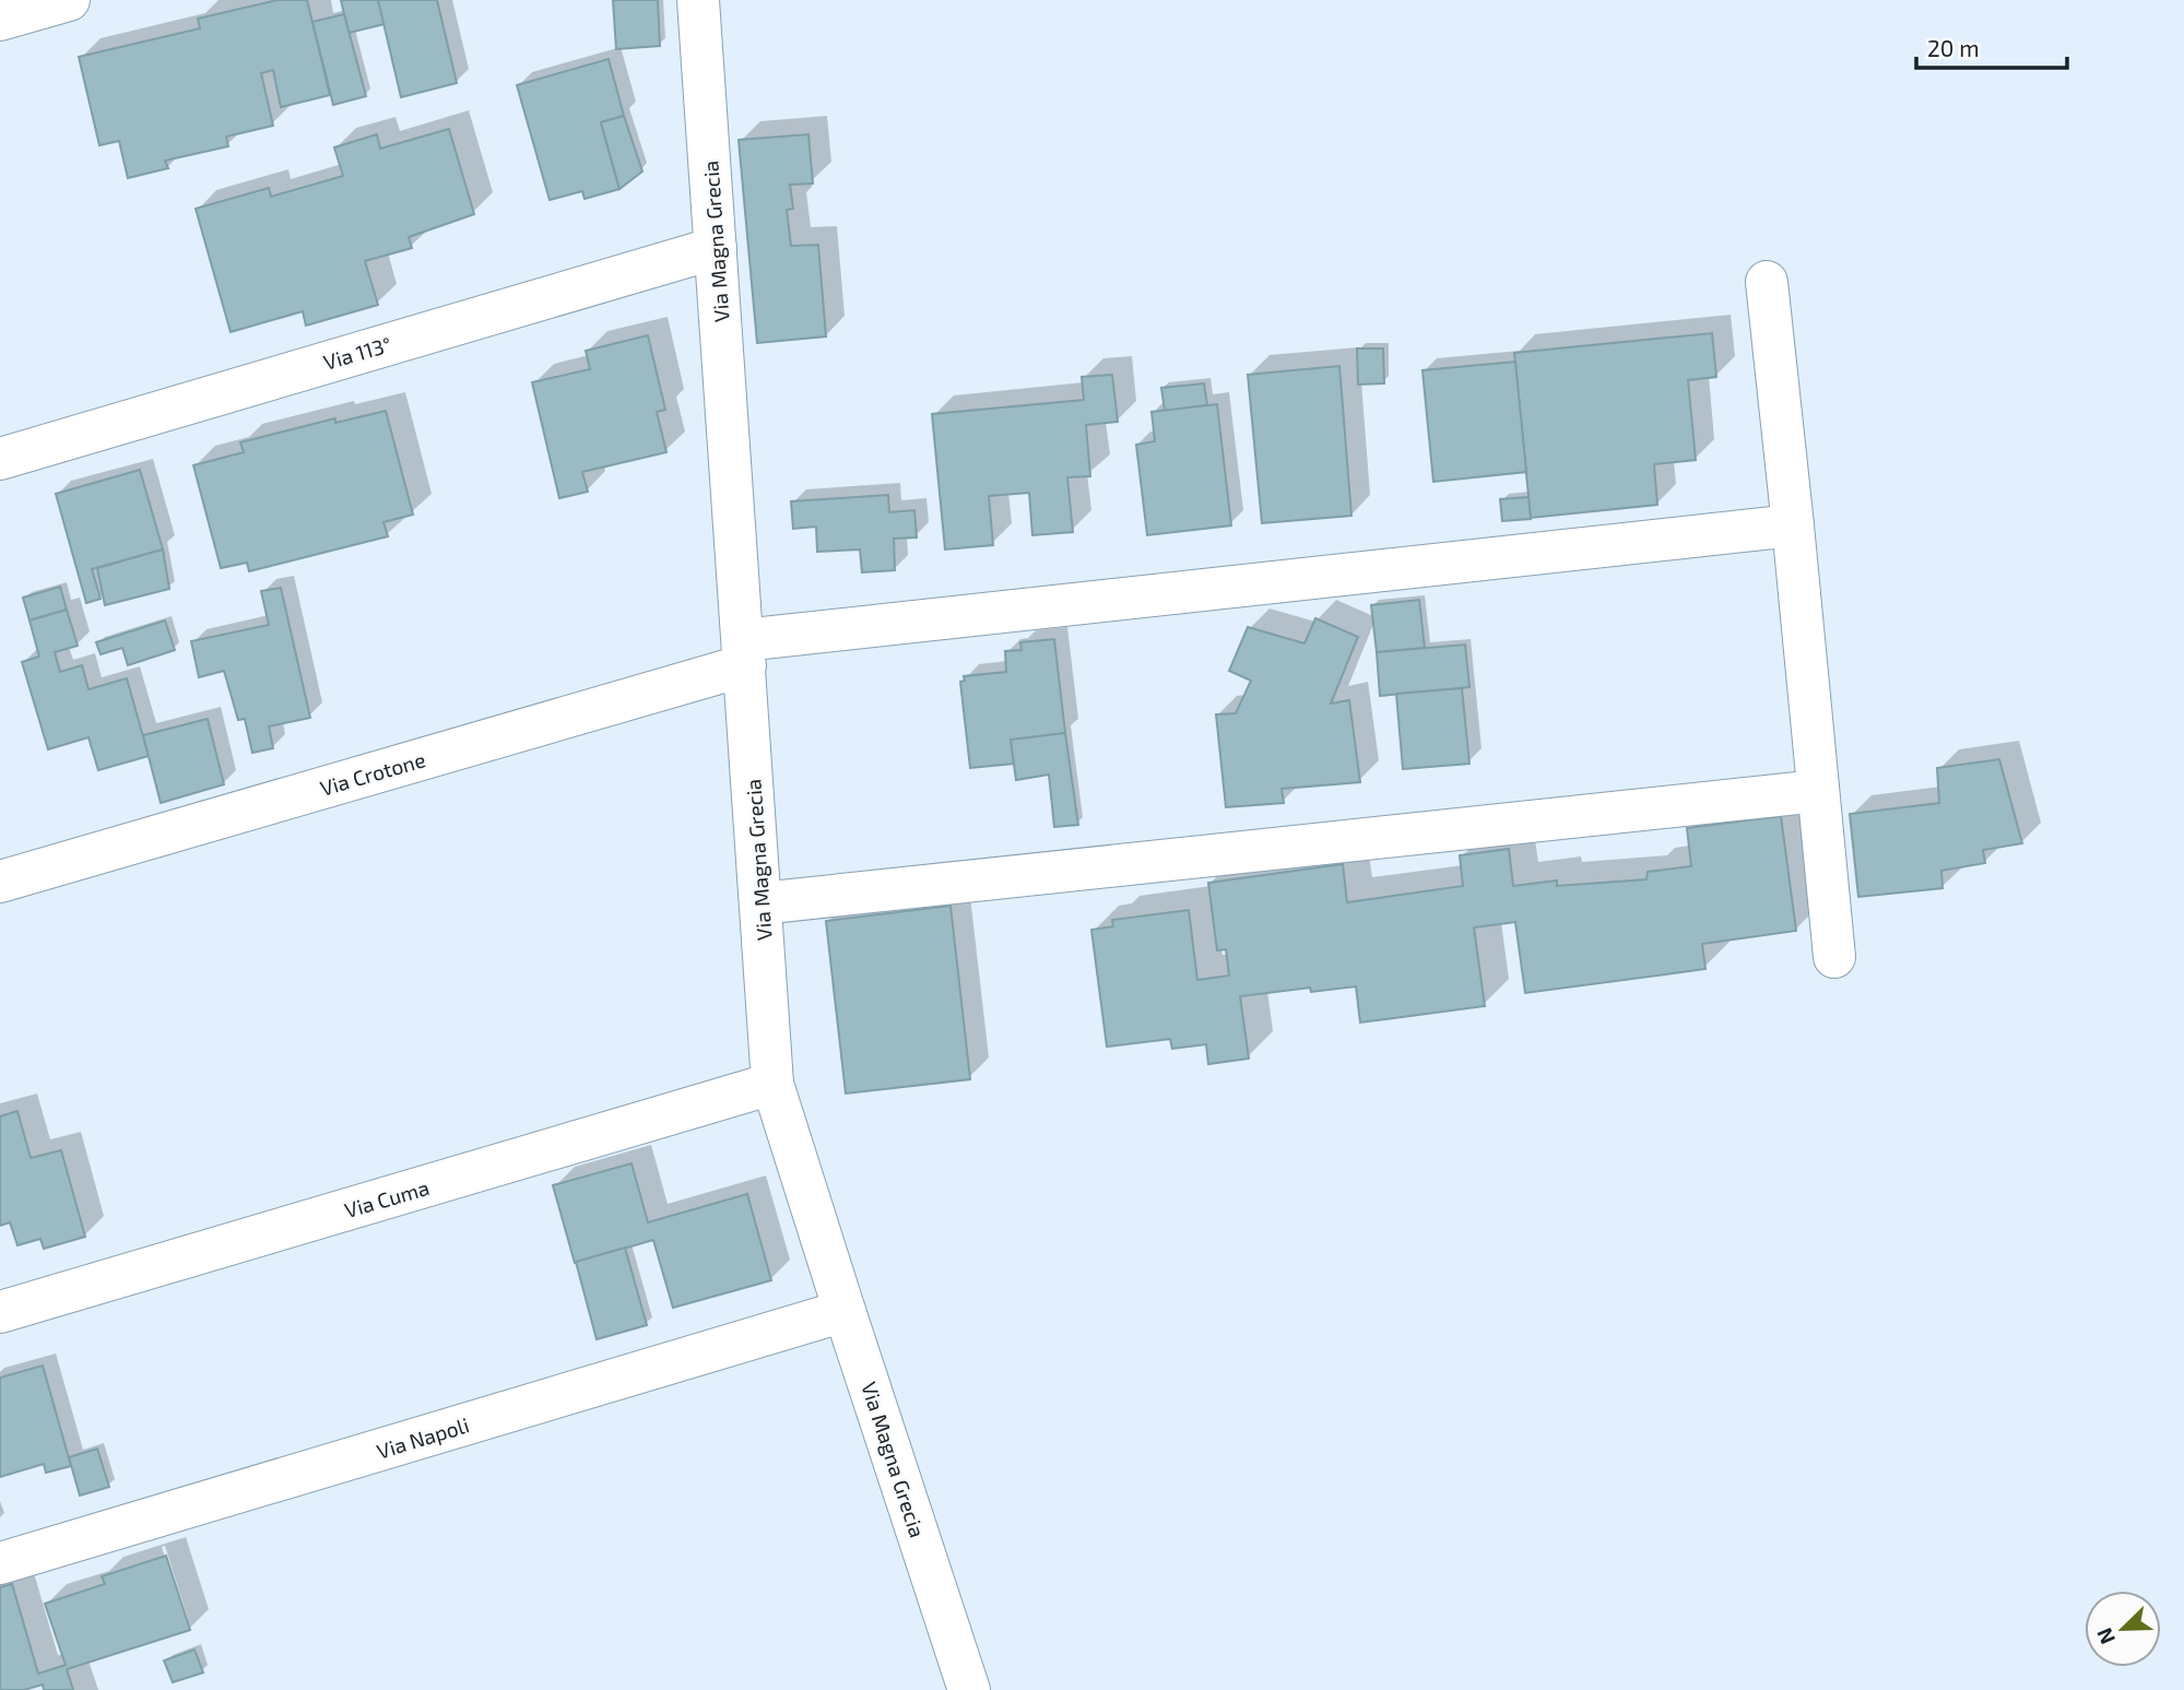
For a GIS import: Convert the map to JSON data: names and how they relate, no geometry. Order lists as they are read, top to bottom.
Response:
{
  "streets": {
    "street": [
      "Via Magna Grecia",
      "Via 113°",
      "Via Crotone",
      "Via Cuma",
      "Via Napoli"
    ]
  },
  "crossings": [
    ["Via Magna Grecia", "Via 113°"],
    ["Via Magna Grecia", "Via Crotone"],
    ["Via Magna Grecia", "Via Cuma"],
    ["Via Magna Grecia", "Via Napoli"]
  ],
  "scale_bar": "20 m",
  "north": "bottom left"
}
